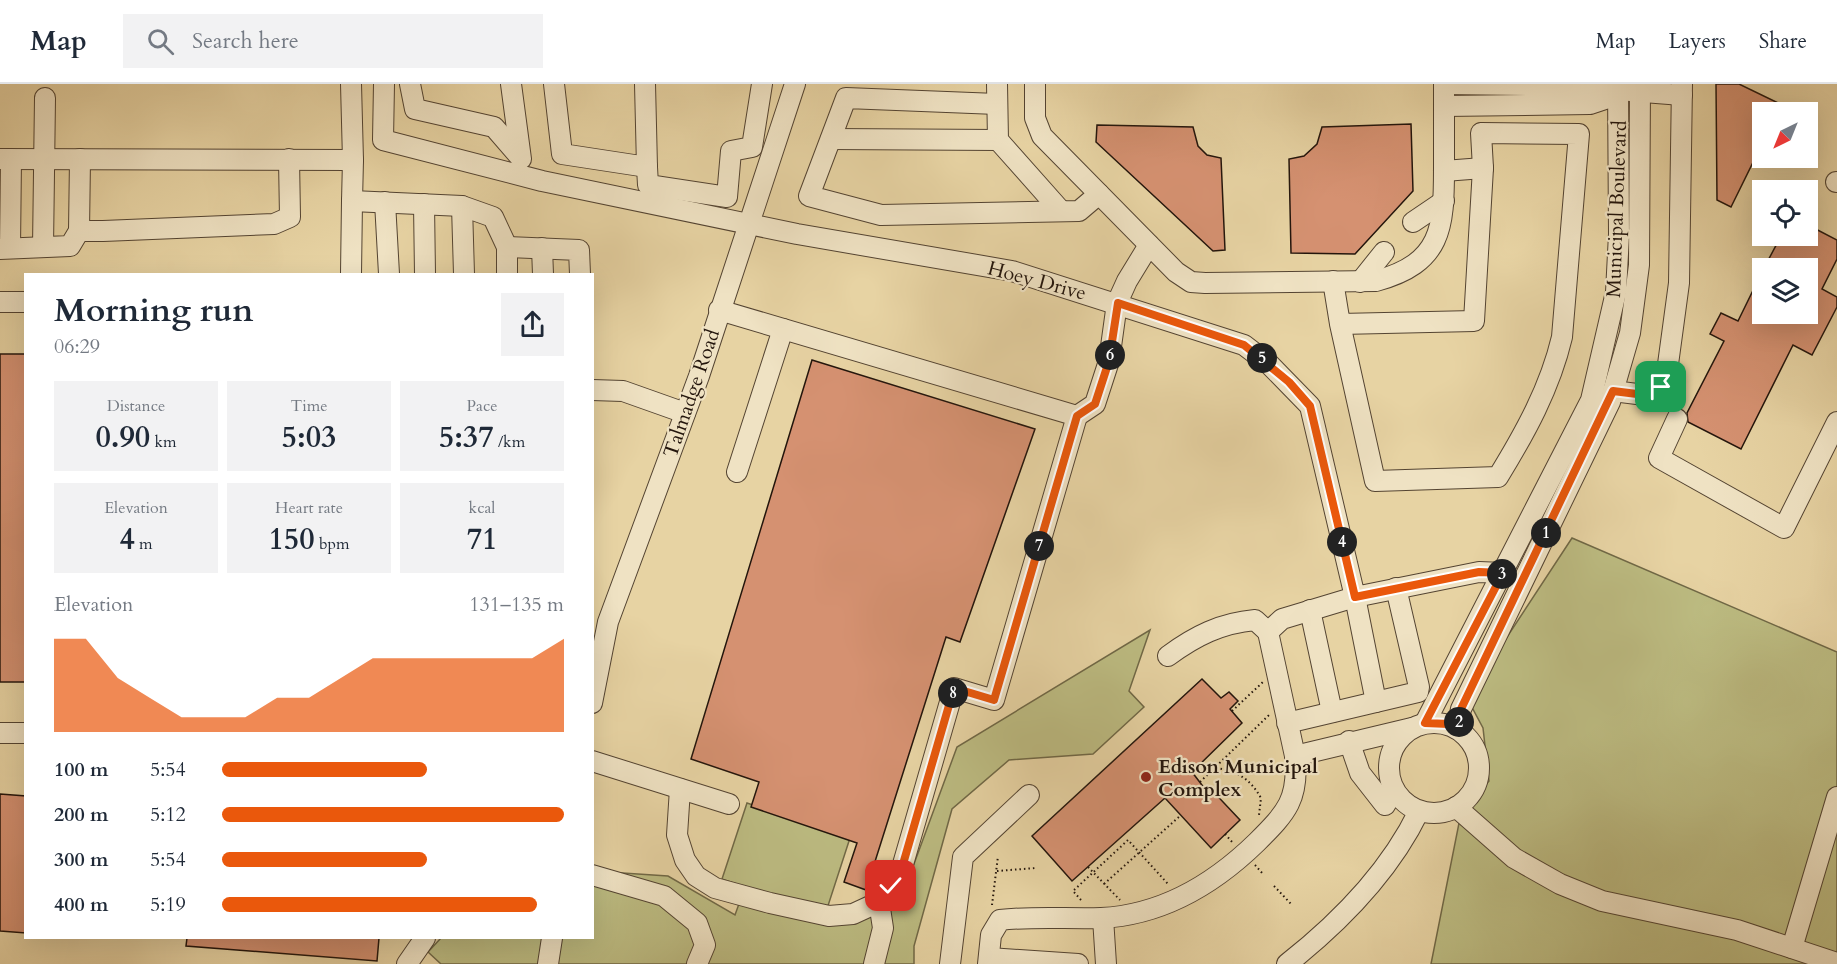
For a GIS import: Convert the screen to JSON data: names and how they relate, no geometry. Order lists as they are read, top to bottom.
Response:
{
  "streets": {
    "street": ["Municipal Boulevard", "Hoey Drive", "Talmadge Road"]
  },
  "crossings": [
    ["Hoey Drive", "Talmadge Road"]
  ],
  "places": ["Edison Municipal Complex"],
  "north": "bottom left",
  "page": {
    "header": "Map",
    "search": "Search here",
    "nav": ["Map", "Layers", "Share"],
    "heading": ["Morning run", "06:29"],
    "pins": [
      "6",
      "5",
      "1",
      "4",
      "7",
      "3",
      "8",
      "2"
    ],
    "stats": [
      ["Distance", "0.90 km"],
      ["Time", "5:03"],
      ["Pace", "5:37 /km"],
      ["Elevation", "4 m"],
      ["Heart rate", "150 bpm"],
      ["kcal", "71"]
    ],
    "chart": ["Elevation", "131–135 m"],
    "list": [
      {
        "name": "100 m",
        "note": "5:54"
      },
      {
        "name": "200 m",
        "note": "5:12"
      },
      {
        "name": "300 m",
        "note": "5:54"
      },
      {
        "name": "400 m",
        "note": "5:19"
      }
    ]
  }
}
